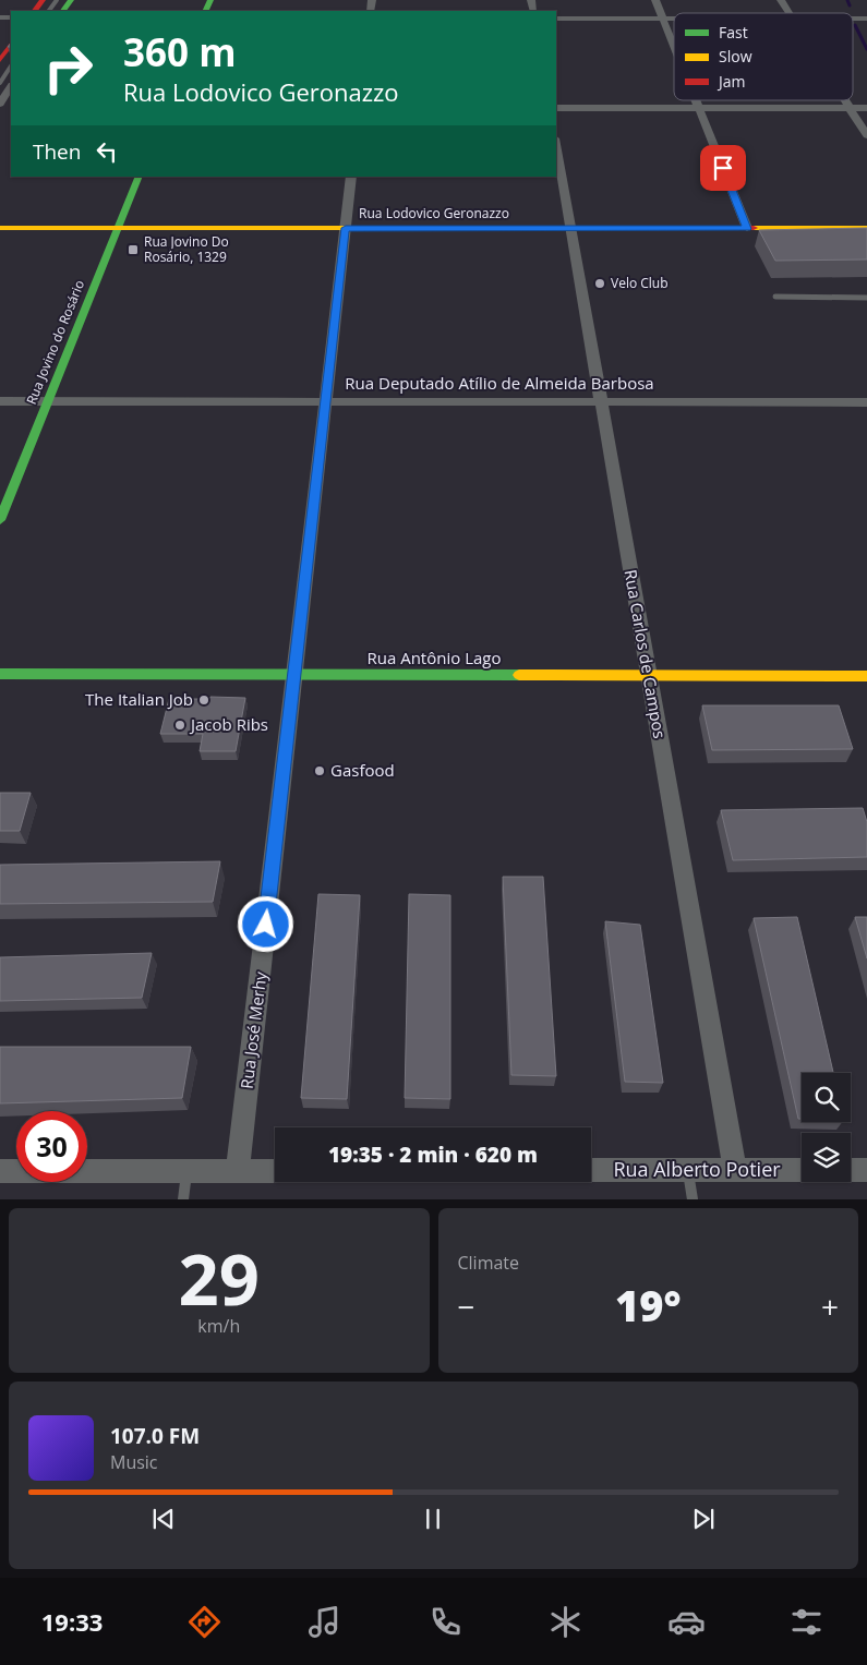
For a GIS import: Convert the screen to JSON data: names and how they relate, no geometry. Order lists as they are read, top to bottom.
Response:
{
  "streets": {
    "main road": ["Rua Lodovico Geronazzo", "Rua Jovino do Rosário", "Rua Antônio Lago"],
    "street": [
      "Rua Deputado Atílio de Almeida Barbosa",
      "Rua Carlos de Campos",
      "Rua José Merhy",
      "Rua Alberto Potier"
    ]
  },
  "crossings": [
    ["Rua Lodovico Geronazzo", "Rua Jovino do Rosário"],
    ["Rua Lodovico Geronazzo", "Rua Carlos de Campos"],
    ["Rua Lodovico Geronazzo", "Rua José Merhy"],
    ["Rua Jovino do Rosário", "Rua Deputado Atílio de Almeida Barbosa"],
    ["Rua Deputado Atílio de Almeida Barbosa", "Rua Carlos de Campos"],
    ["Rua Deputado Atílio de Almeida Barbosa", "Rua José Merhy"],
    ["Rua Carlos de Campos", "Rua Antônio Lago"],
    ["Rua Carlos de Campos", "Rua Alberto Potier"],
    ["Rua Antônio Lago", "Rua José Merhy"]
  ],
  "places": {
    "transit": ["Rua Jovino Do Rosário, 1329"],
    "other": [
      "Velo Club",
      "The Italian Job",
      "Jacob Ribs",
      "Gasfood"
    ]
  },
  "legend": ["Fast", "Slow", "Jam"],
  "page": {
    "turn": ["360 m", "Rua Lodovico Geronazzo"],
    "then": "Then",
    "limit": "30",
    "trip": "19:35 · 2 min · 620 m",
    "tile": [
      ["29", "km/h"],
      "Climate"
    ],
    "heat": ["−", "19°", "+"],
    "song": ["107.0 FM", "Music"],
    "tabs": "19:33"
  }
}
